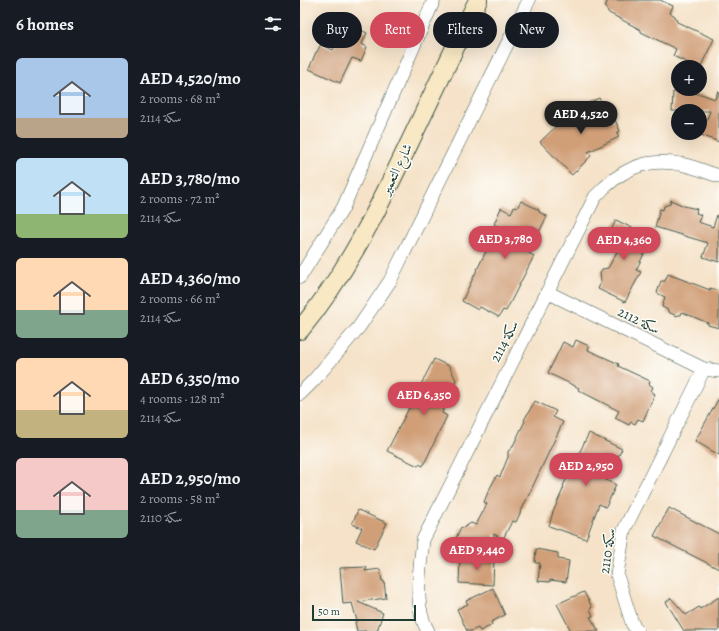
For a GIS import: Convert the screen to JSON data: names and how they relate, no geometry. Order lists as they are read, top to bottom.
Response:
{
  "streets": {
    "main road": ["شارع التعمير"],
    "street": ["سكة 2112", "سكة 2114", "سكة 2110"]
  },
  "crossings": [
    ["سكة 2112", "سكة 2114"],
    ["سكة 2112", "سكة 2110"]
  ],
  "scale_bar": "50 m",
  "page": {
    "heading": "6 homes",
    "chip": [
      "Buy",
      "Rent",
      "Filters",
      "New"
    ],
    "list": [
      {
        "name": "AED 4,520/mo",
        "note": "2 rooms · 68 m² · سكة 2114"
      },
      {
        "name": "AED 3,780/mo",
        "note": "2 rooms · 72 m² · سكة 2114"
      },
      {
        "name": "AED 4,360/mo",
        "note": "2 rooms · 66 m² · سكة 2114"
      },
      {
        "name": "AED 6,350/mo",
        "note": "4 rooms · 128 m² · سكة 2114"
      },
      {
        "name": "AED 2,950/mo",
        "note": "2 rooms · 58 m² · سكة 2110"
      }
    ],
    "map_buttons": ["+", "−"],
    "price": [
      "AED 4,520",
      "AED 3,780",
      "AED 4,360",
      "AED 6,350",
      "AED 2,950",
      "AED 9,440"
    ],
    "scale": "50 m"
  }
}
